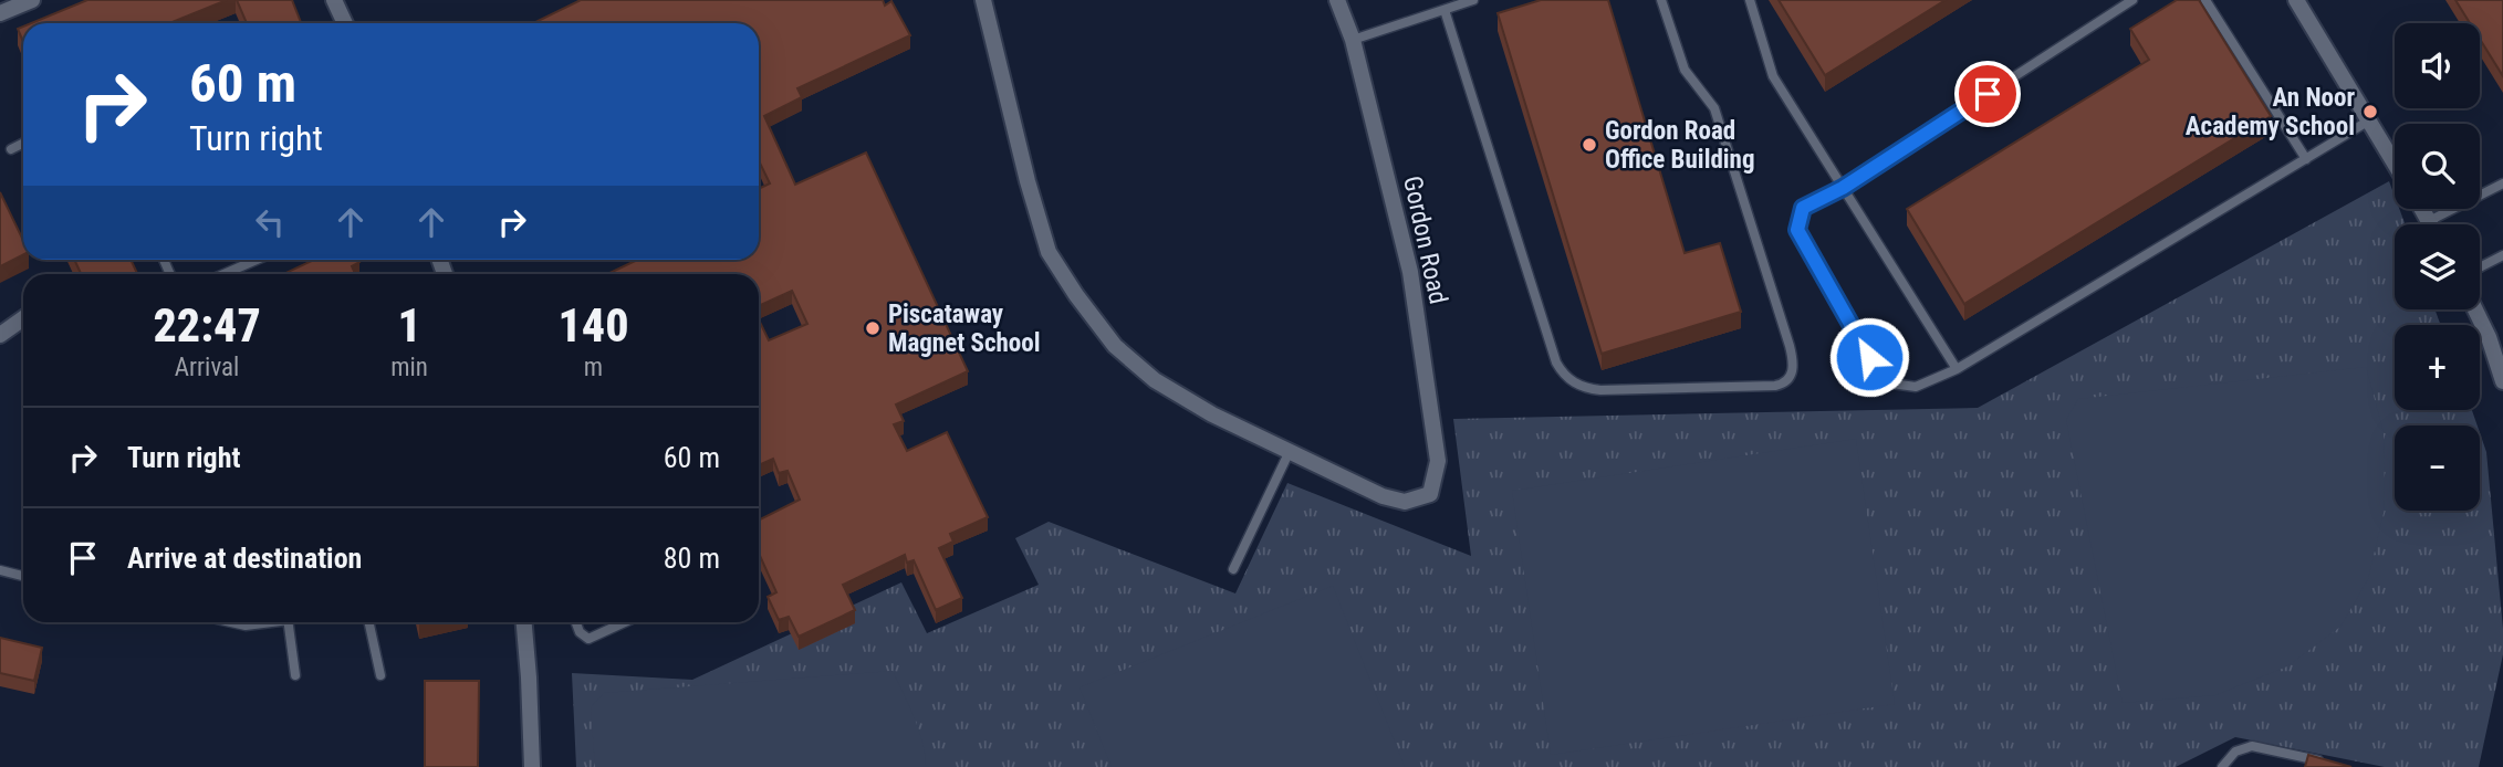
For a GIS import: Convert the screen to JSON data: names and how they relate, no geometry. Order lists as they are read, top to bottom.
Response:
{
  "streets": {
    "street": ["Gordon Road"]
  },
  "places": ["An Noor Academy School", "Gordon Road Office Building", "Piscataway Magnet School"],
  "page": {
    "map_buttons": ["+", "−"],
    "turn": ["60 m", "Turn right"],
    "eta": [
      "22:47",
      "Arrival",
      "1",
      "min",
      "140",
      "m"
    ],
    "list": [
      {
        "name": "Turn right",
        "value": "60 m"
      },
      {
        "name": "Arrive at destination",
        "value": "80 m"
      }
    ]
  }
}
